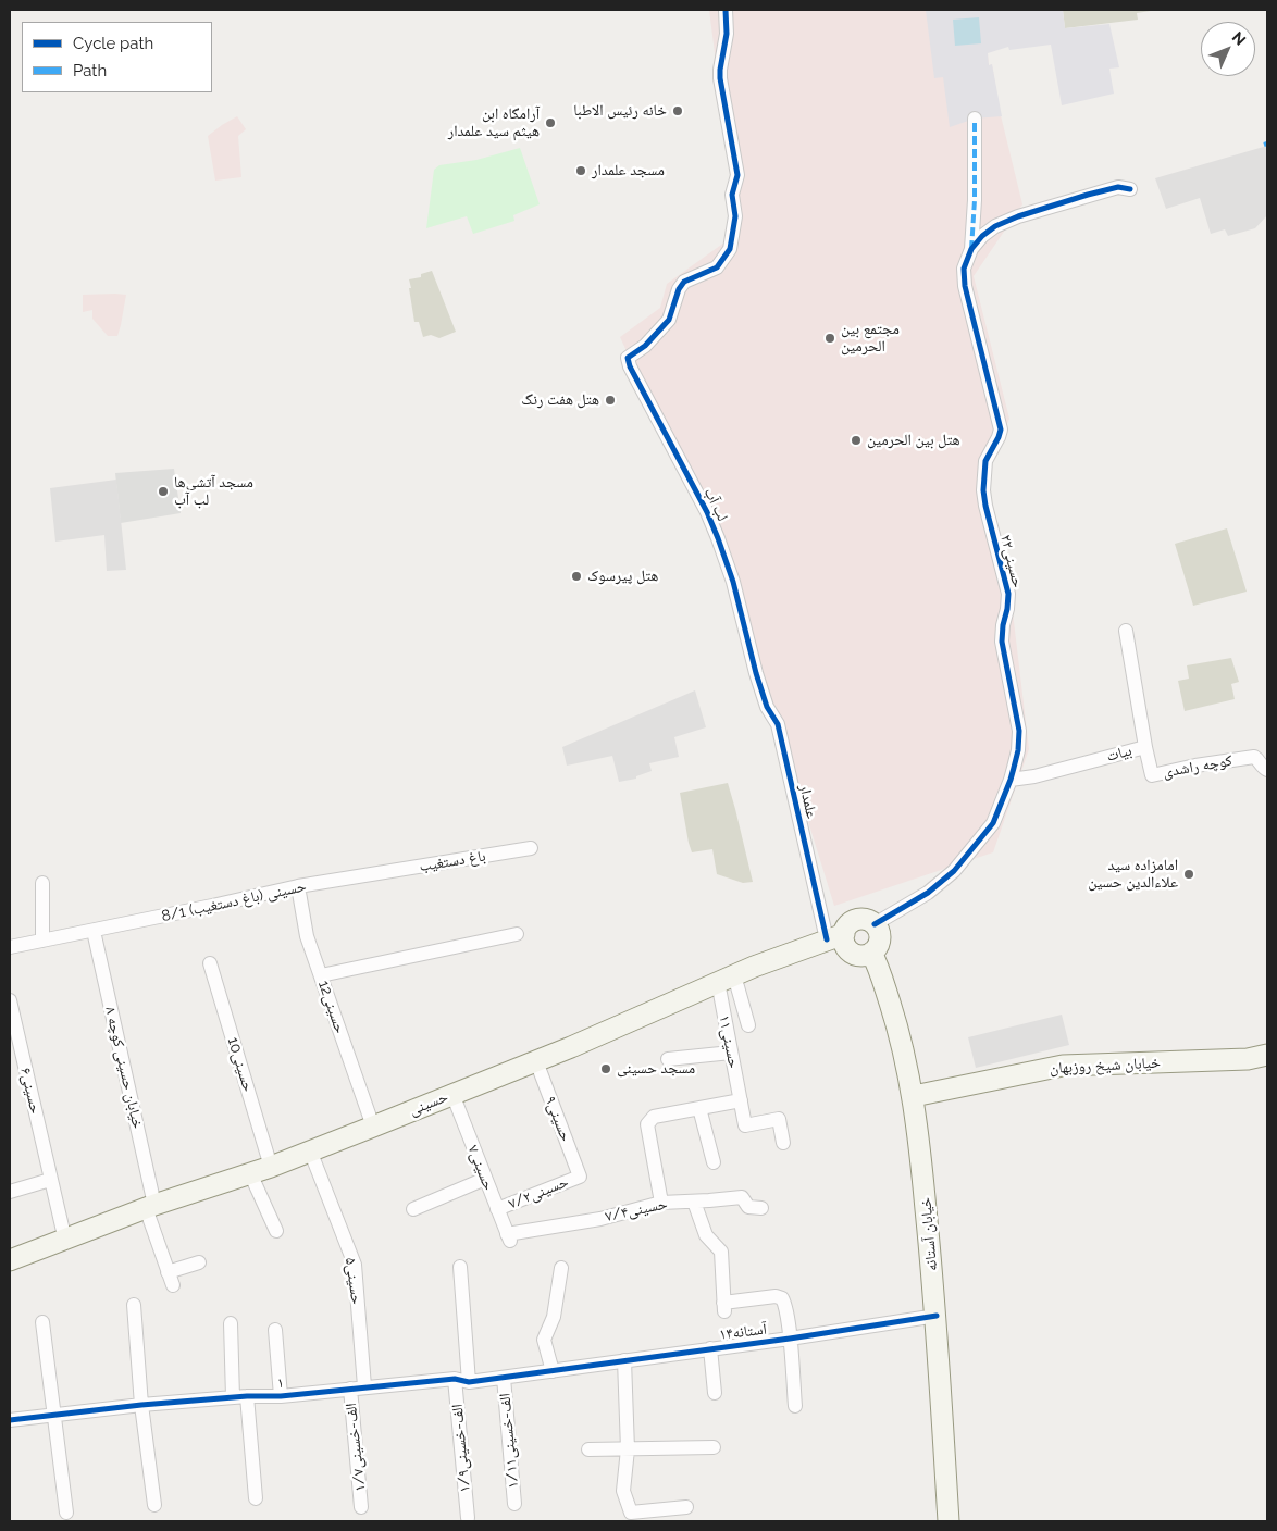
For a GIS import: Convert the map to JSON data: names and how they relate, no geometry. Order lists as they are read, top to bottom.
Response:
{
  "streets": {
    "street": [
      "لب آب",
      "حسینی۲۲",
      "بیات",
      "کوچه راشدی",
      "علمدار",
      "باغ دستغیب",
      "8/1 حسینی (باغ دستغیب)",
      "حسینی12",
      "حسینی۱۱",
      "حسینی10",
      "خیابان شیخ روزبهان",
      "خیابان حسینی کوچه ۸",
      "حسینی۶",
      "حسینی",
      "حسینی۹",
      "حسینی۷",
      "حسینی۷/۲",
      "حسینی۷/۴",
      "خیابان آستانه",
      "حسینی۵",
      "آستانه۱۴",
      "۱",
      "الف-خسینی۱/۱۱",
      "الف-خسینی۱/۷",
      "الف-خسینی۱/۹"
    ]
  },
  "crossings": [
    ["لب آب", "علمدار"],
    ["حسینی۲۲", "بیات"],
    ["حسینی۲۲", "علمدار"],
    ["حسینی۲۲", "حسینی"],
    ["حسینی۲۲", "خیابان آستانه"],
    ["بیات", "کوچه راشدی"],
    ["علمدار", "حسینی"],
    ["علمدار", "خیابان آستانه"],
    ["باغ دستغیب", "8/1 حسینی (باغ دستغیب)"],
    ["8/1 حسینی (باغ دستغیب)", "حسینی12"],
    ["8/1 حسینی (باغ دستغیب)", "خیابان حسینی کوچه ۸"],
    ["حسینی12", "حسینی"],
    ["حسینی۱۱", "حسینی"],
    ["حسینی10", "حسینی"],
    ["خیابان شیخ روزبهان", "خیابان آستانه"],
    ["خیابان حسینی کوچه ۸", "حسینی"],
    ["حسینی۶", "حسینی"],
    ["حسینی", "حسینی۹"],
    ["حسینی", "حسینی۷"],
    ["حسینی", "خیابان آستانه"],
    ["حسینی", "حسینی۵"],
    ["حسینی۹", "حسینی۷/۲"],
    ["حسینی۷", "حسینی۷/۲"],
    ["حسینی۷", "حسینی۷/۴"],
    ["خیابان آستانه", "آستانه۱۴"],
    ["حسینی۵", "۱"],
    ["حسینی۵", "الف-خسینی۱/۷"],
    ["آستانه۱۴", "۱"],
    ["۱", "الف-خسینی۱/۱۱"],
    ["۱", "الف-خسینی۱/۷"],
    ["۱", "الف-خسینی۱/۹"]
  ],
  "places": [
    "خانه رئیس الاطبا",
    "آرامگاه ابن هیثم سید علمدار",
    "مسجد علمدار",
    "مجتمع بین الحرمین",
    "هتل هفت رنگ",
    "هتل بین‌ الحرمین",
    "مسجد آتشی‌ها لب آب",
    "هتل پیرسوک",
    "امامزاده سید علاءالدین حسین",
    "مسجد حسینی"
  ],
  "legend": ["Cycle path", "Path"],
  "north": "top right"
}
